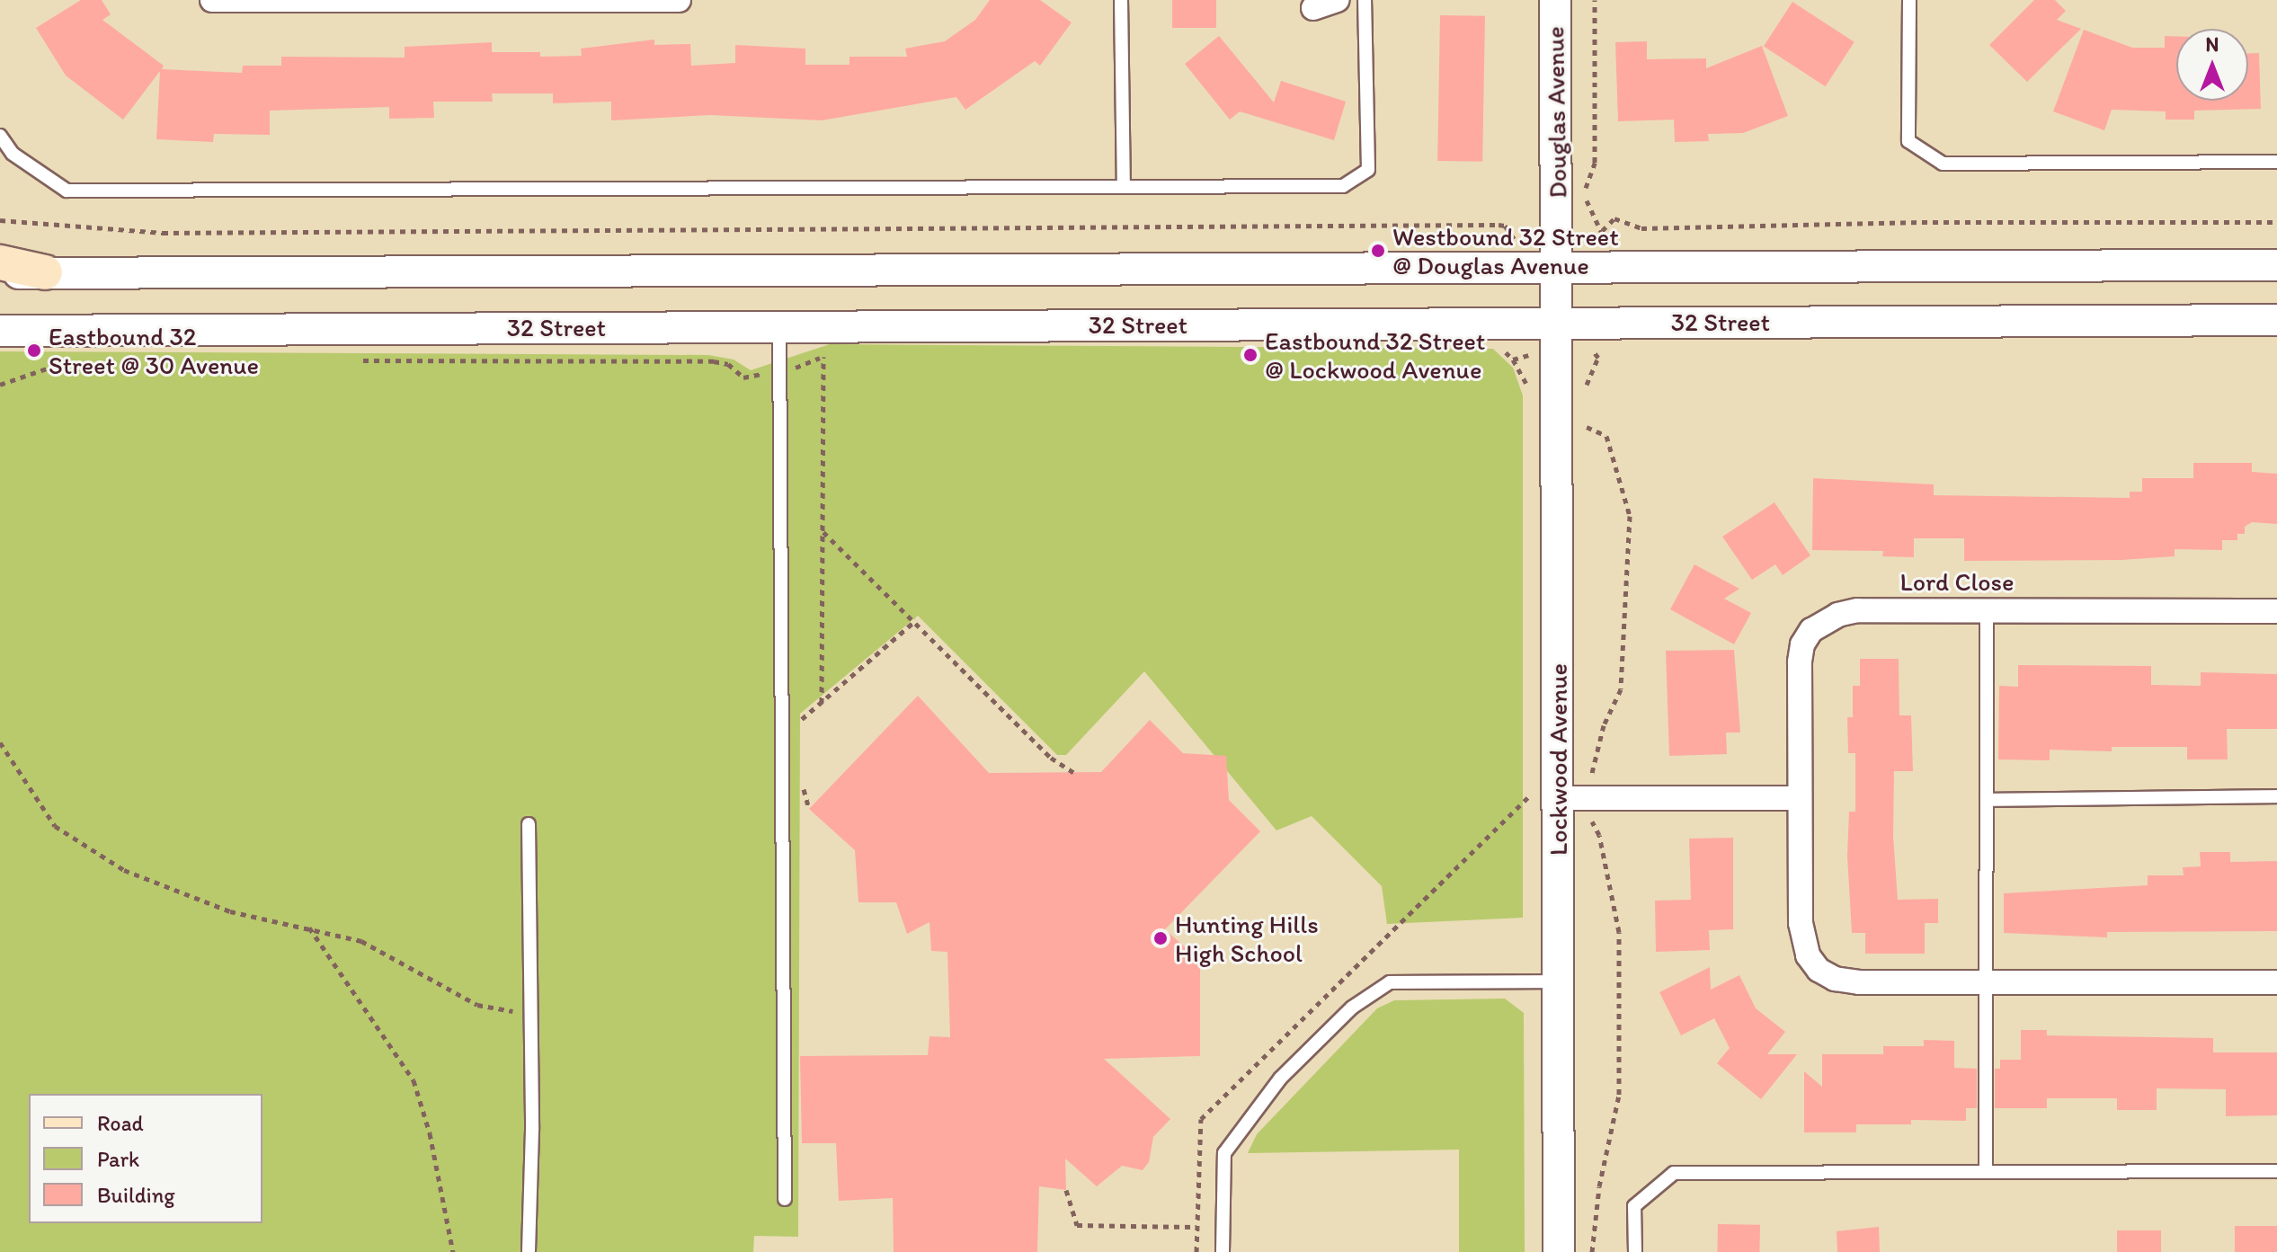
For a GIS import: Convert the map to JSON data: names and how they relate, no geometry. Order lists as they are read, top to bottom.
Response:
{
  "streets": {
    "street": [
      "Douglas Avenue",
      "32 Street",
      "Lord Close",
      "Lockwood Avenue"
    ]
  },
  "crossings": [
    ["Douglas Avenue", "Lockwood Avenue"],
    ["32 Street", "Lockwood Avenue"]
  ],
  "places": [
    "Westbound 32 Street @ Douglas Avenue",
    "Eastbound 32 Street @ 30 Avenue",
    "Eastbound 32 Street @ Lockwood Avenue",
    "Hunting Hills High School"
  ],
  "legend": ["Road", "Park", "Building"],
  "north": "top"
}
